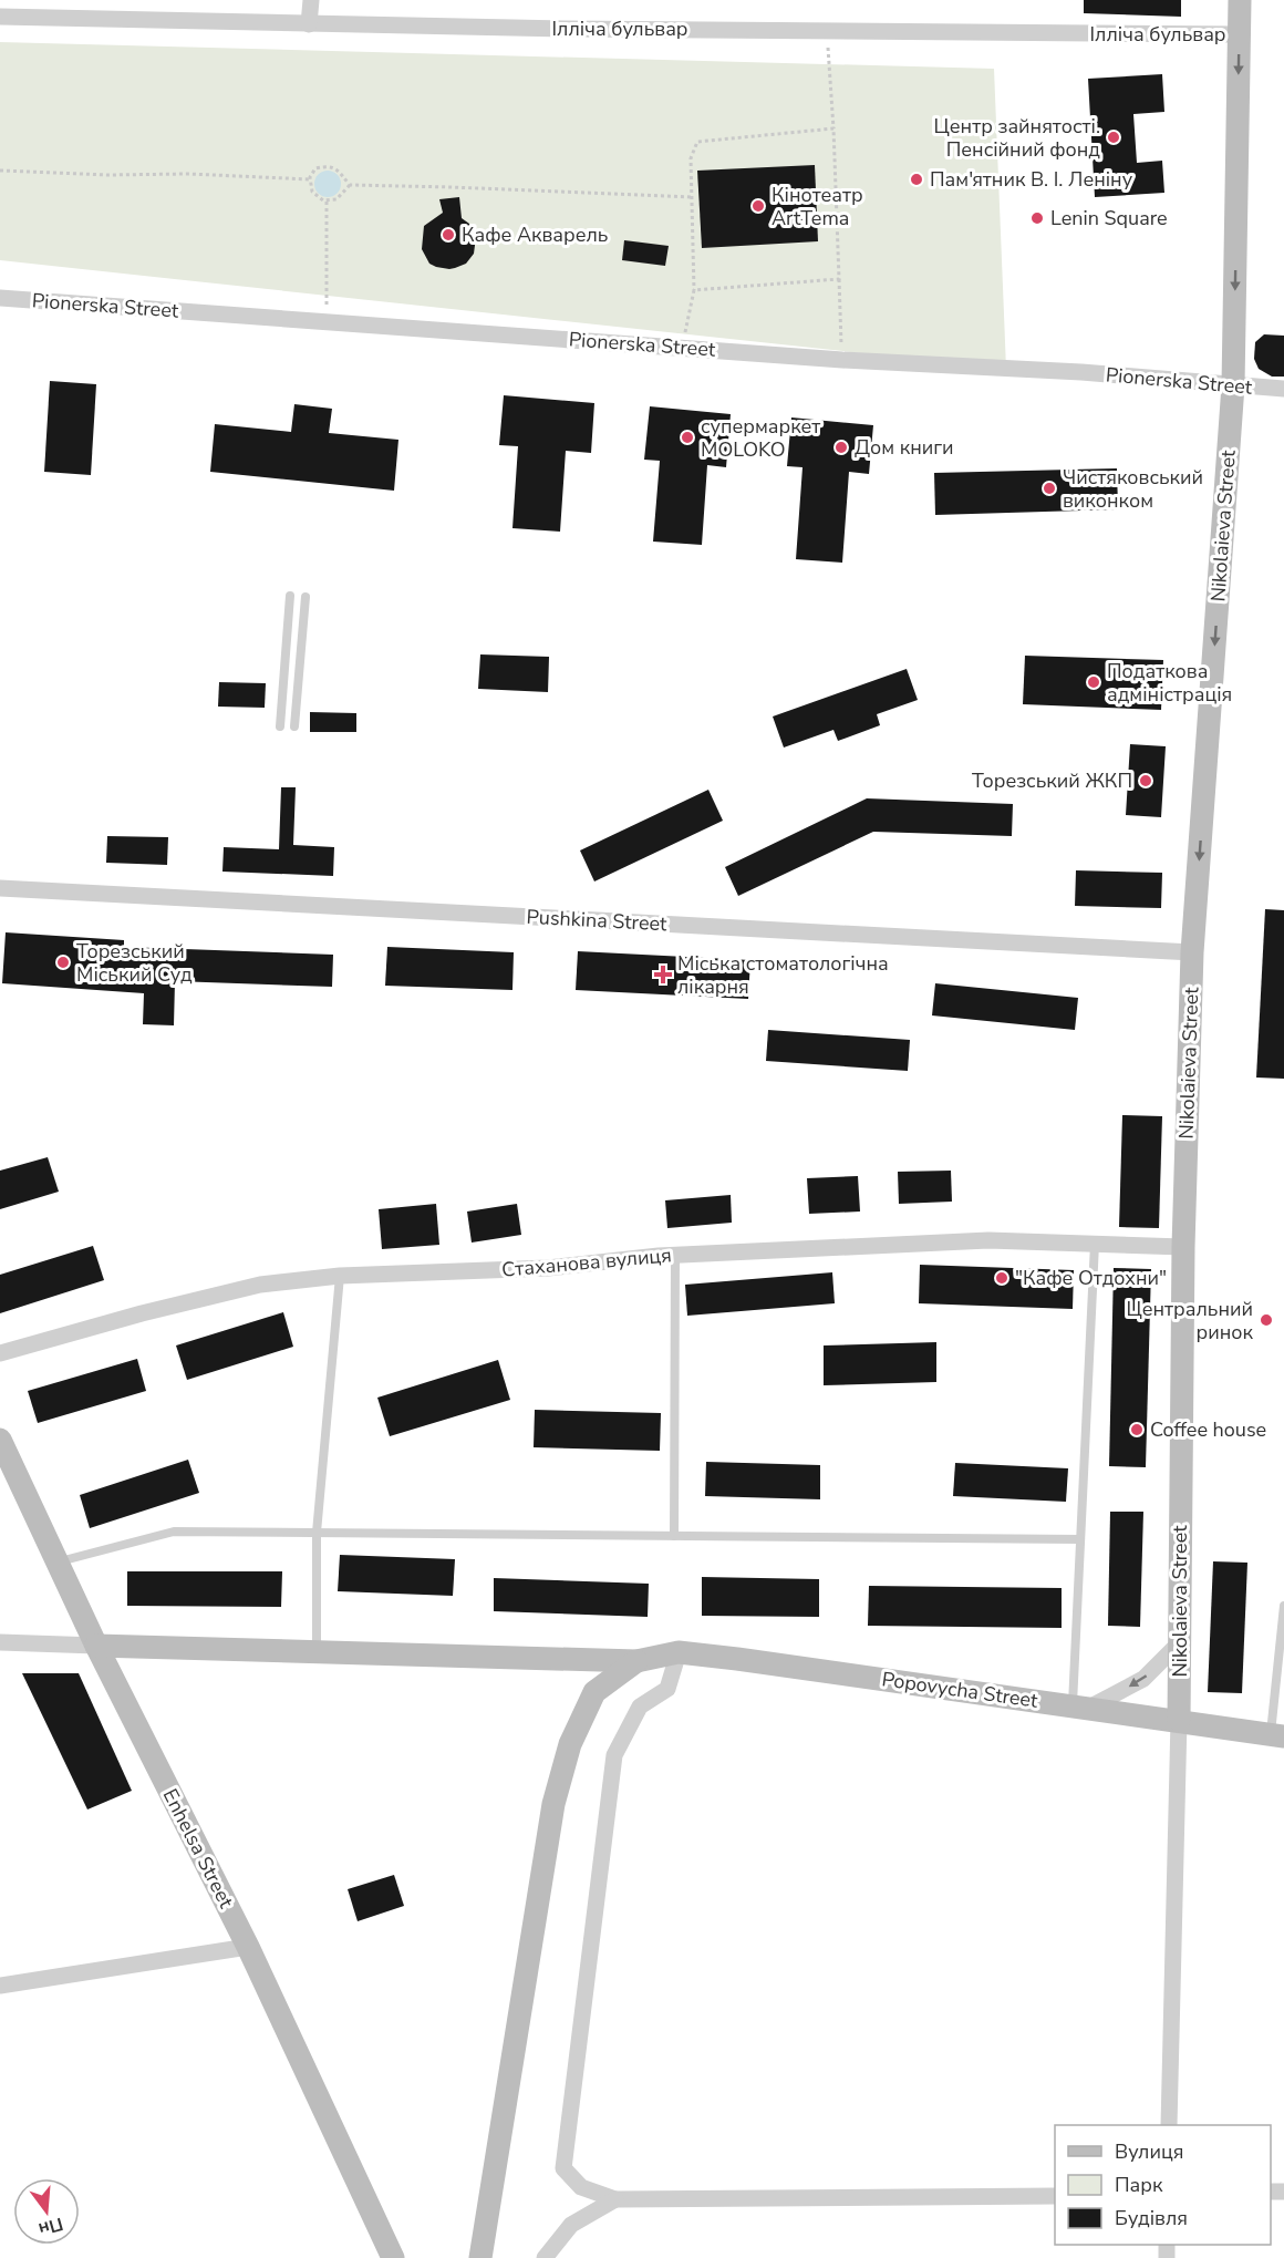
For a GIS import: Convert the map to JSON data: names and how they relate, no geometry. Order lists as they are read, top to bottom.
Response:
{
  "streets": {
    "street": [
      "Ілліча бульвар",
      "Pionerska Street",
      "Nikolaieva Street",
      "Pushkina Street",
      "Стаханова вулиця",
      "Popovycha Street",
      "Enhelsa Street"
    ]
  },
  "crossings": [
    ["Ілліча бульвар", "Nikolaieva Street"],
    ["Pionerska Street", "Nikolaieva Street"],
    ["Nikolaieva Street", "Pushkina Street"],
    ["Nikolaieva Street", "Стаханова вулиця"],
    ["Nikolaieva Street", "Popovycha Street"]
  ],
  "one_way": ["Nikolaieva Street"],
  "places": {
    "other": [
      "Центр зайнятості. Пенсійний фонд",
      "Пам'ятник В. І. Леніну",
      "Кінотеатр ArtTema",
      "Lenin Square",
      "Кафе Акварель",
      "супермаркет MOLOKO",
      "Дом книги",
      "Чистяковський виконком",
      "Податкова адміністрація",
      "Торезський ЖКП",
      "Торезський Міський Суд",
      "\"Кафе Отдохни\"",
      "Центральний ринок",
      "Coffee house"
    ],
    "health": ["Міська стоматологічна лікарня"]
  },
  "legend": ["Вулиця", "Парк", "Будівля"],
  "north": "bottom"
}
